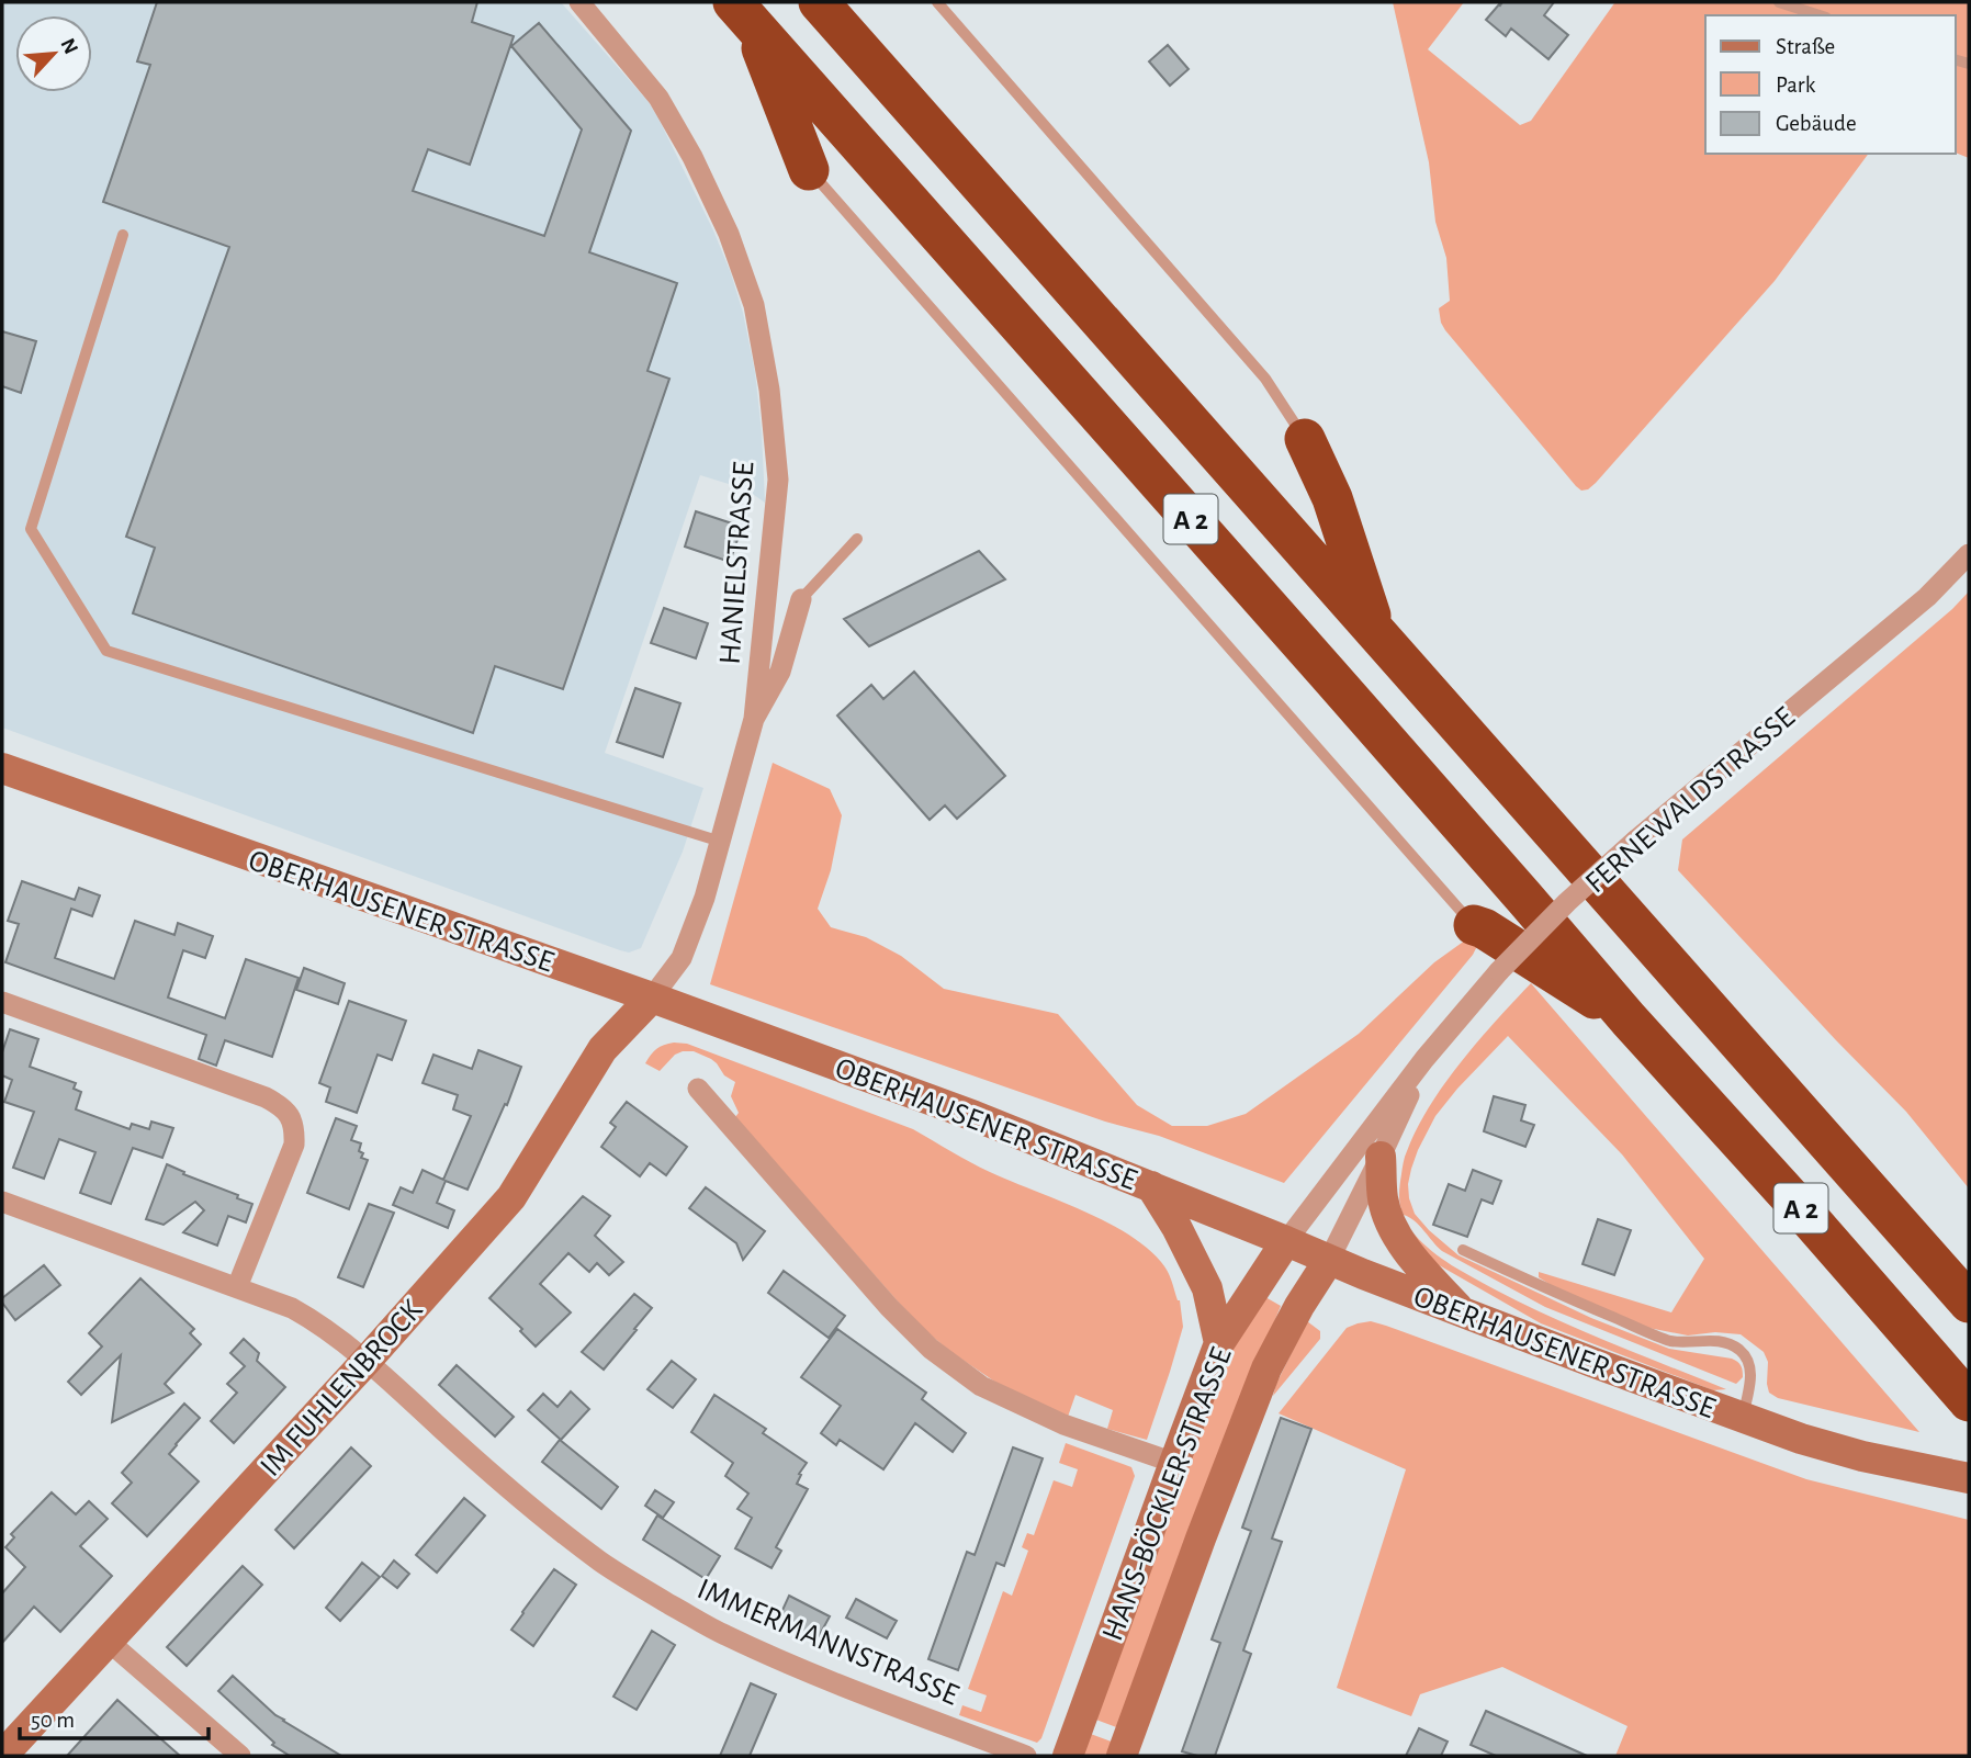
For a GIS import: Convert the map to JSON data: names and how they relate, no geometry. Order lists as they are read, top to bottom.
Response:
{
  "streets": {
    "highway": ["A 2"],
    "main road": [
      "FERNEWALDSTRASSE",
      "OBERHAUSENER STRASSE",
      "IM FUHLENBROCK",
      "HANS-BÖCKLER-STRASSE"
    ],
    "street": ["HANIELSTRASSE", "IMMERMANNSTRASSE"]
  },
  "crossings": [
    ["HANIELSTRASSE", "OBERHAUSENER STRASSE"],
    ["HANIELSTRASSE", "IM FUHLENBROCK"],
    ["FERNEWALDSTRASSE", "OBERHAUSENER STRASSE"],
    ["FERNEWALDSTRASSE", "HANS-BÖCKLER-STRASSE"],
    ["OBERHAUSENER STRASSE", "IM FUHLENBROCK"],
    ["OBERHAUSENER STRASSE", "HANS-BÖCKLER-STRASSE"],
    ["IM FUHLENBROCK", "IMMERMANNSTRASSE"]
  ],
  "legend": ["Straße", "Park", "Gebäude"],
  "scale_bar": "50 m",
  "north": "top right"
}
